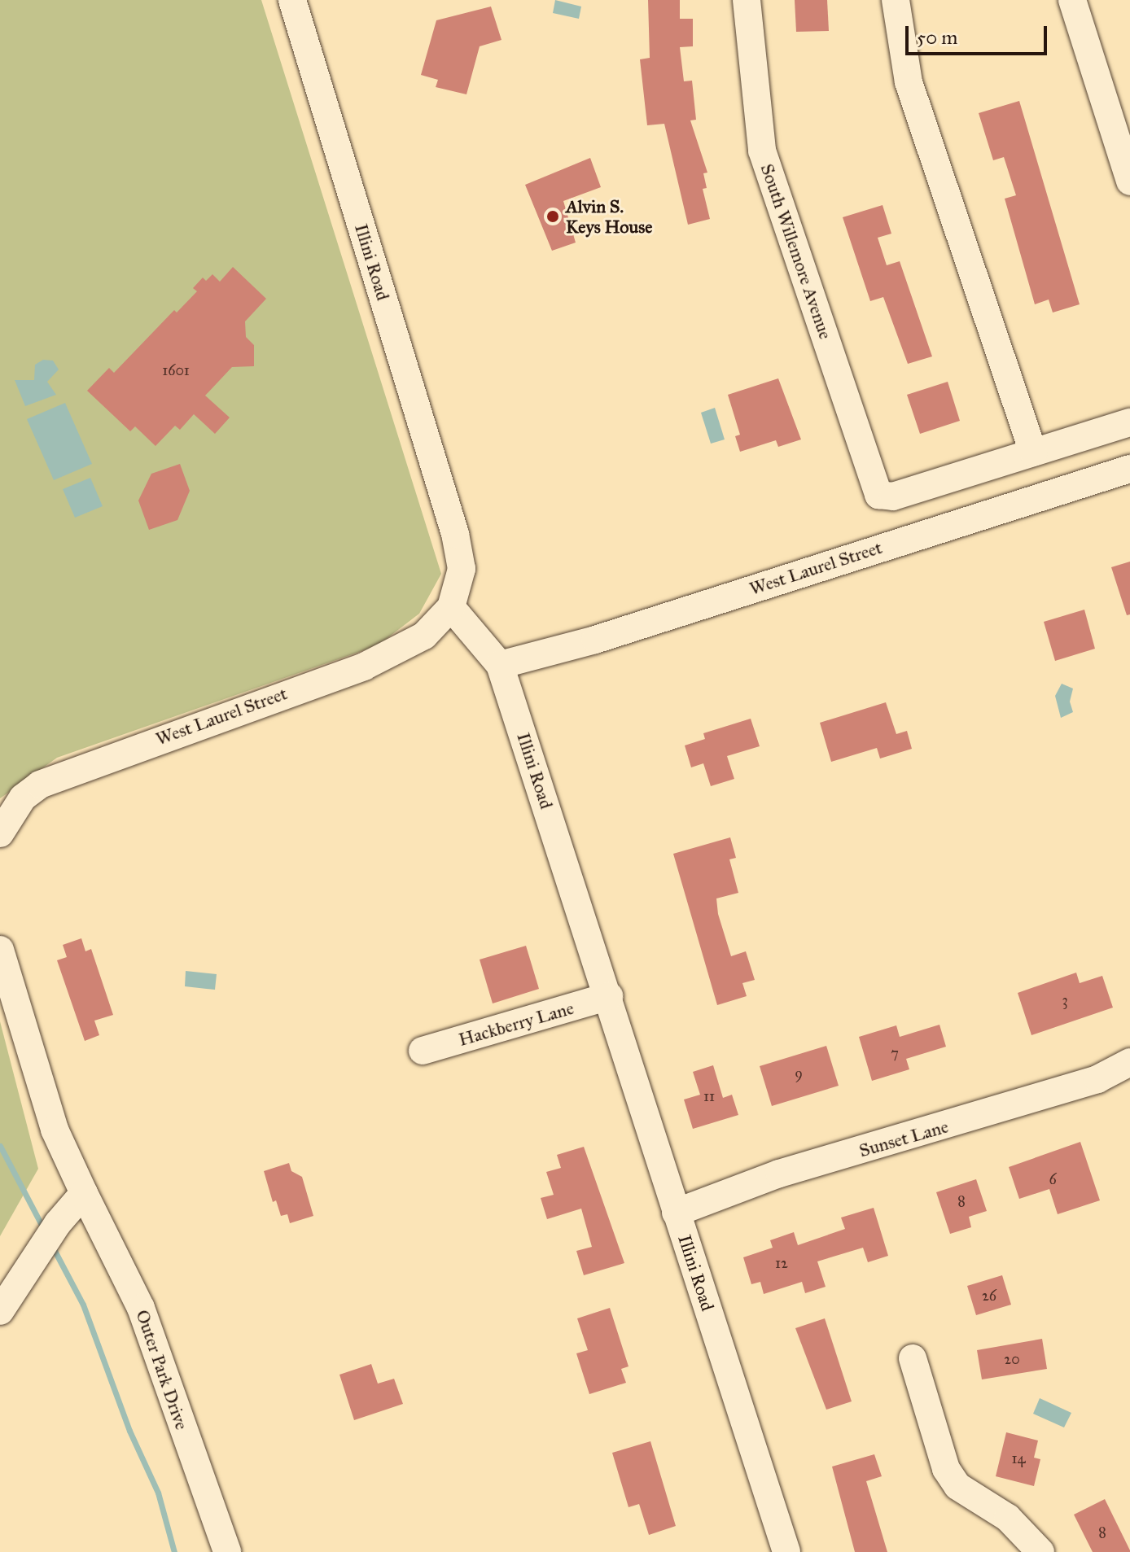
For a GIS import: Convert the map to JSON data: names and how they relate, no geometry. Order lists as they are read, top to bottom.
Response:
{
  "streets": {
    "street": [
      "South Willemore Avenue",
      "Illini Road",
      "West Laurel Street",
      "Hackberry Lane",
      "Sunset Lane",
      "Outer Park Drive"
    ]
  },
  "crossings": [
    ["Illini Road", "West Laurel Street"],
    ["Illini Road", "Hackberry Lane"],
    ["Illini Road", "Sunset Lane"]
  ],
  "places": ["Alvin S. Keys House"],
  "house_numbers": [
    "1601",
    "3",
    "7",
    "9",
    "11",
    "6",
    "8",
    "12",
    "26",
    "20",
    "14",
    "8"
  ],
  "scale_bar": "50 m"
}
